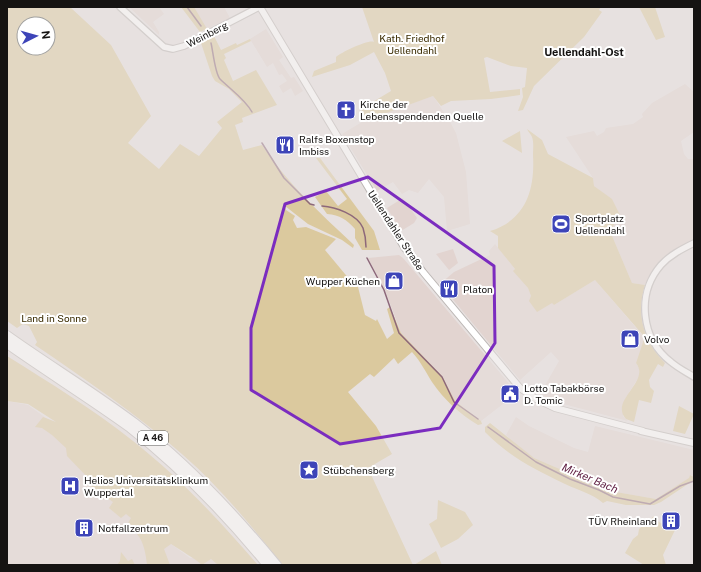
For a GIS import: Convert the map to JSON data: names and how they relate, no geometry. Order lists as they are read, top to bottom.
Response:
{
  "streets": {
    "highway": ["A 46"],
    "main road": ["Uellendahler Straße"],
    "street": ["Weinberg"]
  },
  "crossings": [
    ["Weinberg", "Uellendahler Straße"]
  ],
  "districts": ["Uellendahl-Ost"],
  "water": ["Mirker Bach"],
  "parks": ["Kath. Friedhof Uellendahl", "Land in Sonne"],
  "places": {
    "church": ["Kirche der Lebensspendenden Quelle"],
    "restaurant": ["Ralfs Boxenstop Imbiss", "Platon"],
    "sports": ["Sportplatz Uellendahl"],
    "shop": ["Wupper Küchen", "Volvo"],
    "public building": ["Lotto Tabakbörse D. Tomic"],
    "place": ["Stübchensberg"],
    "hospital": ["Helios Universitätsklinkum Wuppertal"],
    "building": ["TÜV Rheinland", "Notfallzentrum"]
  },
  "north": "right"
}
